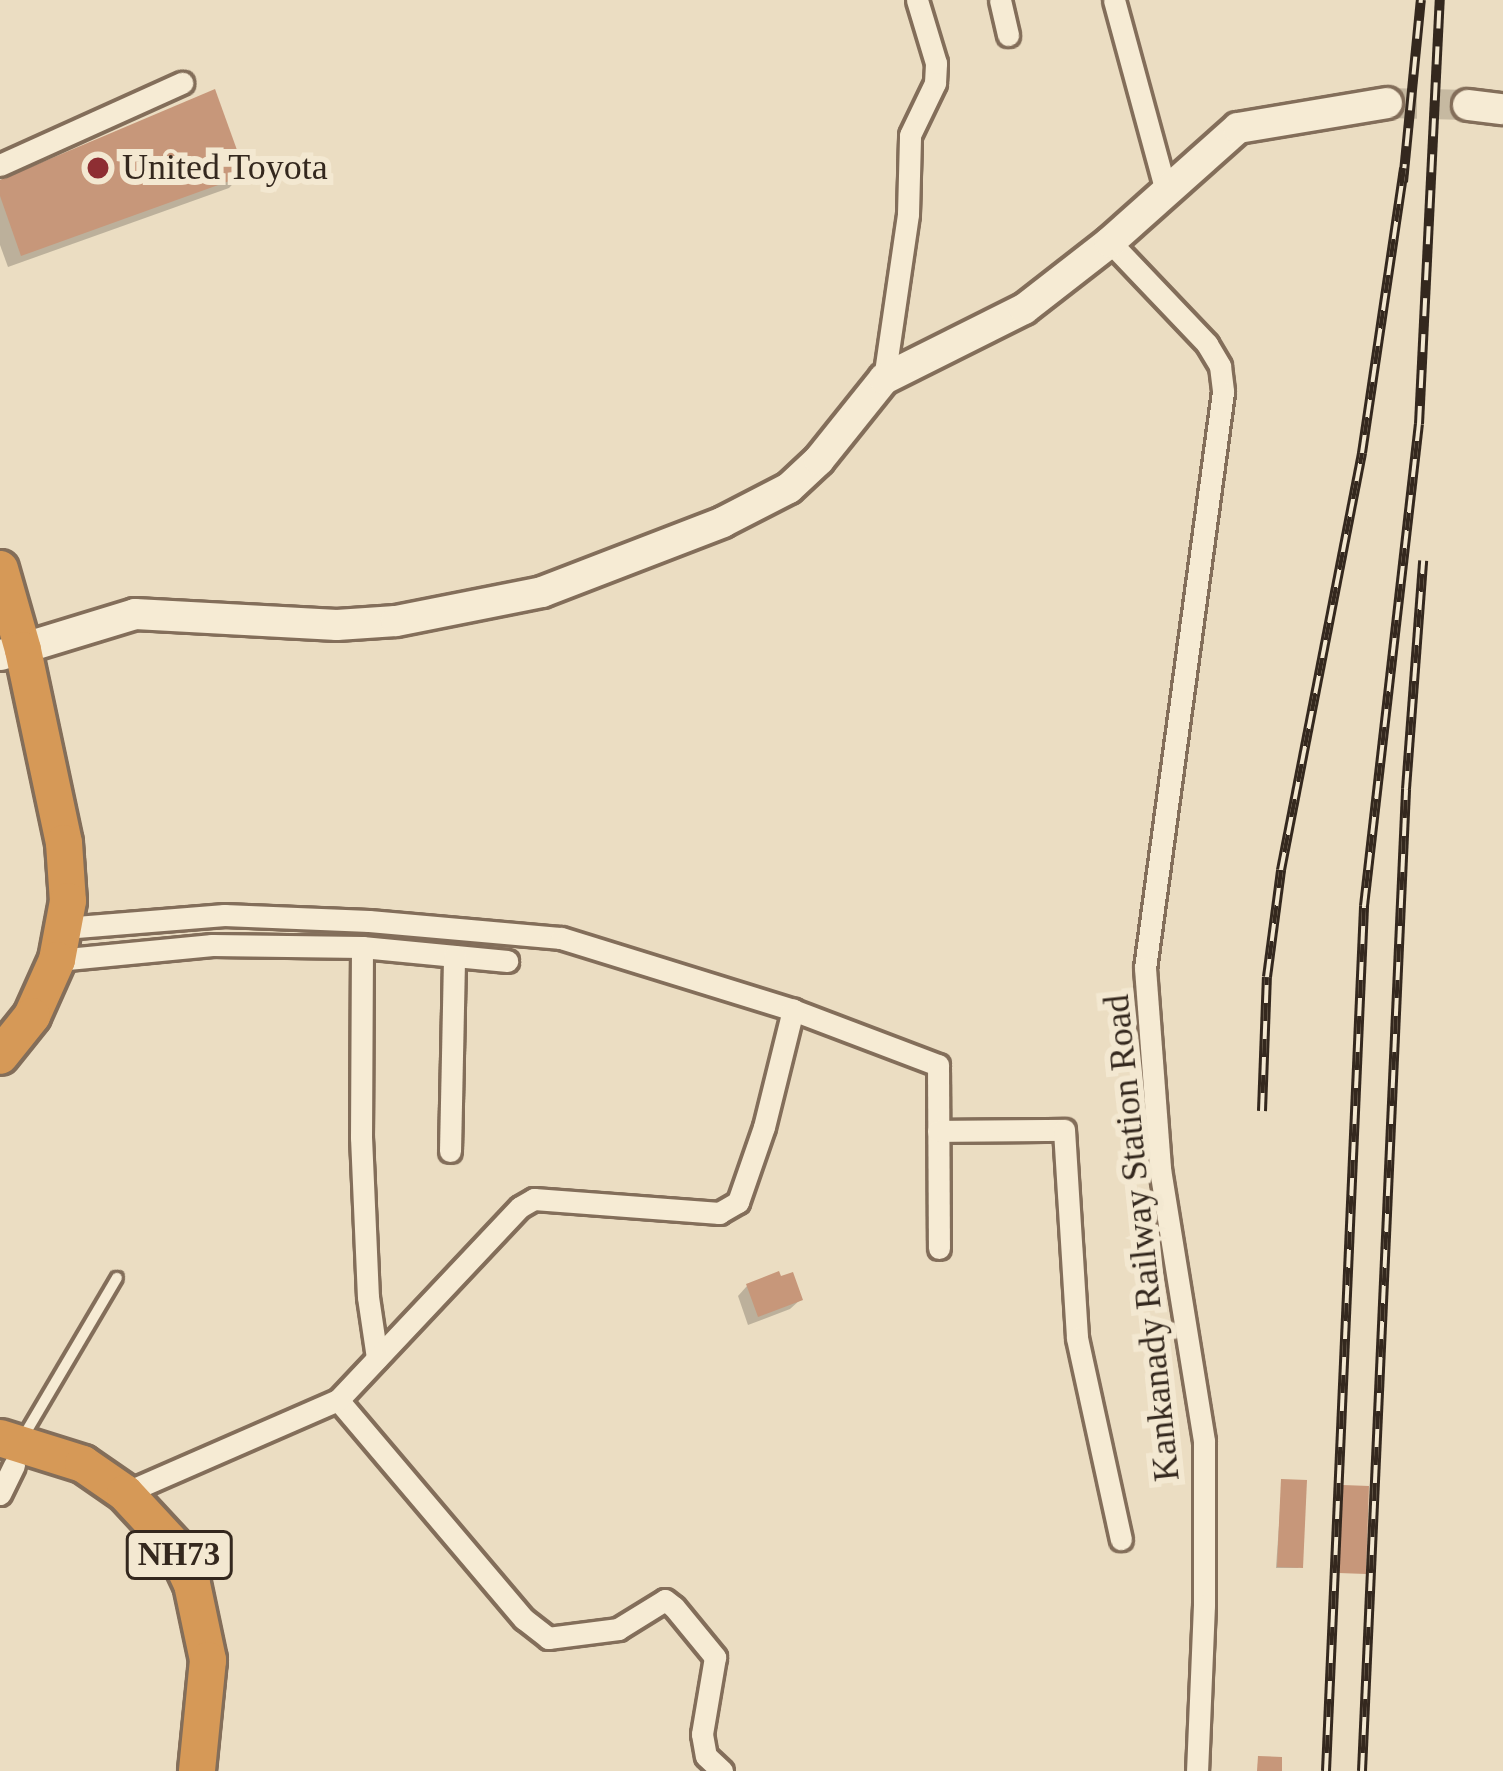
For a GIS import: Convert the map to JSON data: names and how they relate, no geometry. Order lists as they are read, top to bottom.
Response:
{
  "streets": {
    "highway": ["NH73"],
    "street": ["Kankanady Railway Station Road"]
  },
  "places": ["United Toyota"]
}
